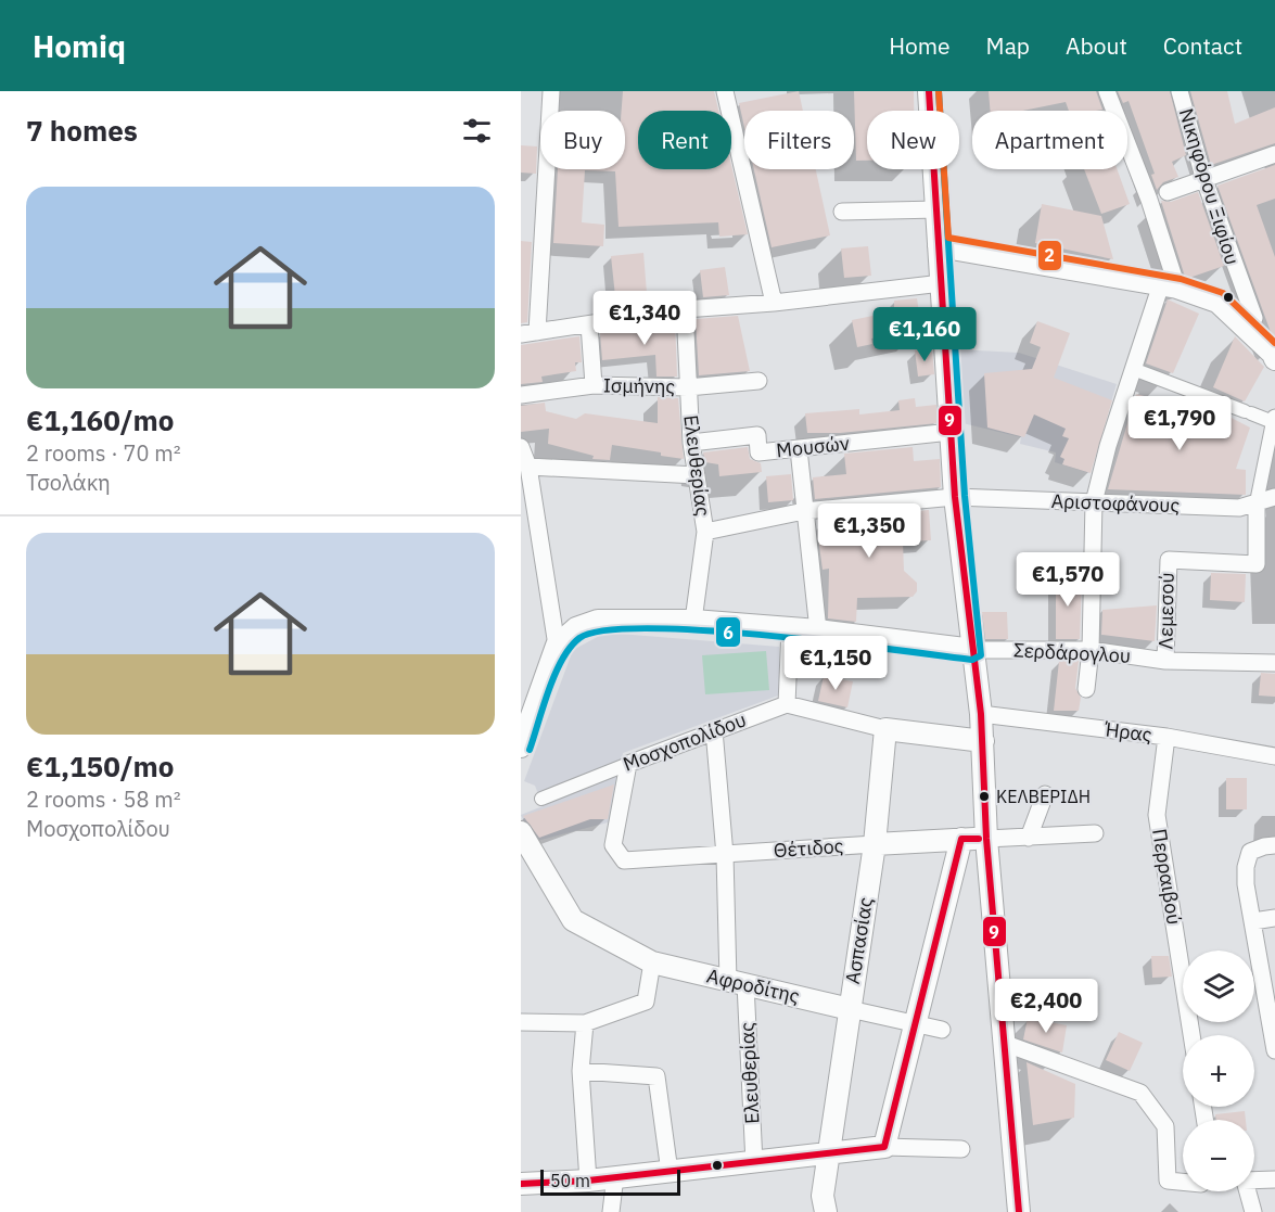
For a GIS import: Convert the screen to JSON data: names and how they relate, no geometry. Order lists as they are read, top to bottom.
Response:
{
  "streets": {
    "street": [
      "Νικηφόρου Ξιφίου",
      "Ισμήνης",
      "Μουσών",
      "Ελευθερίας",
      "Αριστοφάνους",
      "Λεμεσού",
      "Σερδάρογλου",
      "Ήρας",
      "Μοσχοπολίδου",
      "Θέτιδος",
      "Περραιβού",
      "Ασπασίας",
      "Αφροδίτης"
    ]
  },
  "crossings": [
    ["Ισμήνης", "Ελευθερίας"],
    ["Μουσών", "Ελευθερίας"],
    ["Ελευθερίας", "Αριστοφάνους"],
    ["Ελευθερίας", "Σερδάρογλου"],
    ["Ελευθερίας", "Μοσχοπολίδου"],
    ["Ελευθερίας", "Θέτιδος"],
    ["Ελευθερίας", "Αφροδίτης"],
    ["Αριστοφάνους", "Λεμεσού"],
    ["Λεμεσού", "Σερδάρογλου"],
    ["Ήρας", "Περραιβού"],
    ["Μοσχοπολίδου", "Θέτιδος"],
    ["Θέτιδος", "Ασπασίας"],
    ["Ασπασίας", "Αφροδίτης"]
  ],
  "places": ["ΚΕΛΒΕΡΙΔΗ"],
  "lines": ["transit line 9", "transit line 6", "transit line 2"],
  "scale_bar": "50 m",
  "page": {
    "header": "Homiq",
    "nav": [
      "Home",
      "Map",
      "About",
      "Contact"
    ],
    "heading": "7 homes",
    "chip": [
      "Buy",
      "Rent",
      "Filters",
      "New",
      "Apartment"
    ],
    "list": [
      {
        "name": "€1,160/mo",
        "note": "2 rooms · 70 m² · Τσολάκη"
      },
      {
        "name": "€1,150/mo",
        "note": "2 rooms · 58 m² · Μοσχοπολίδου"
      }
    ],
    "price": [
      "€1,340",
      "€1,160",
      "€1,790",
      "€1,350",
      "€1,570",
      "€1,150",
      "€2,400"
    ],
    "map_buttons": ["+", "−"],
    "scale": "50 m"
  }
}
